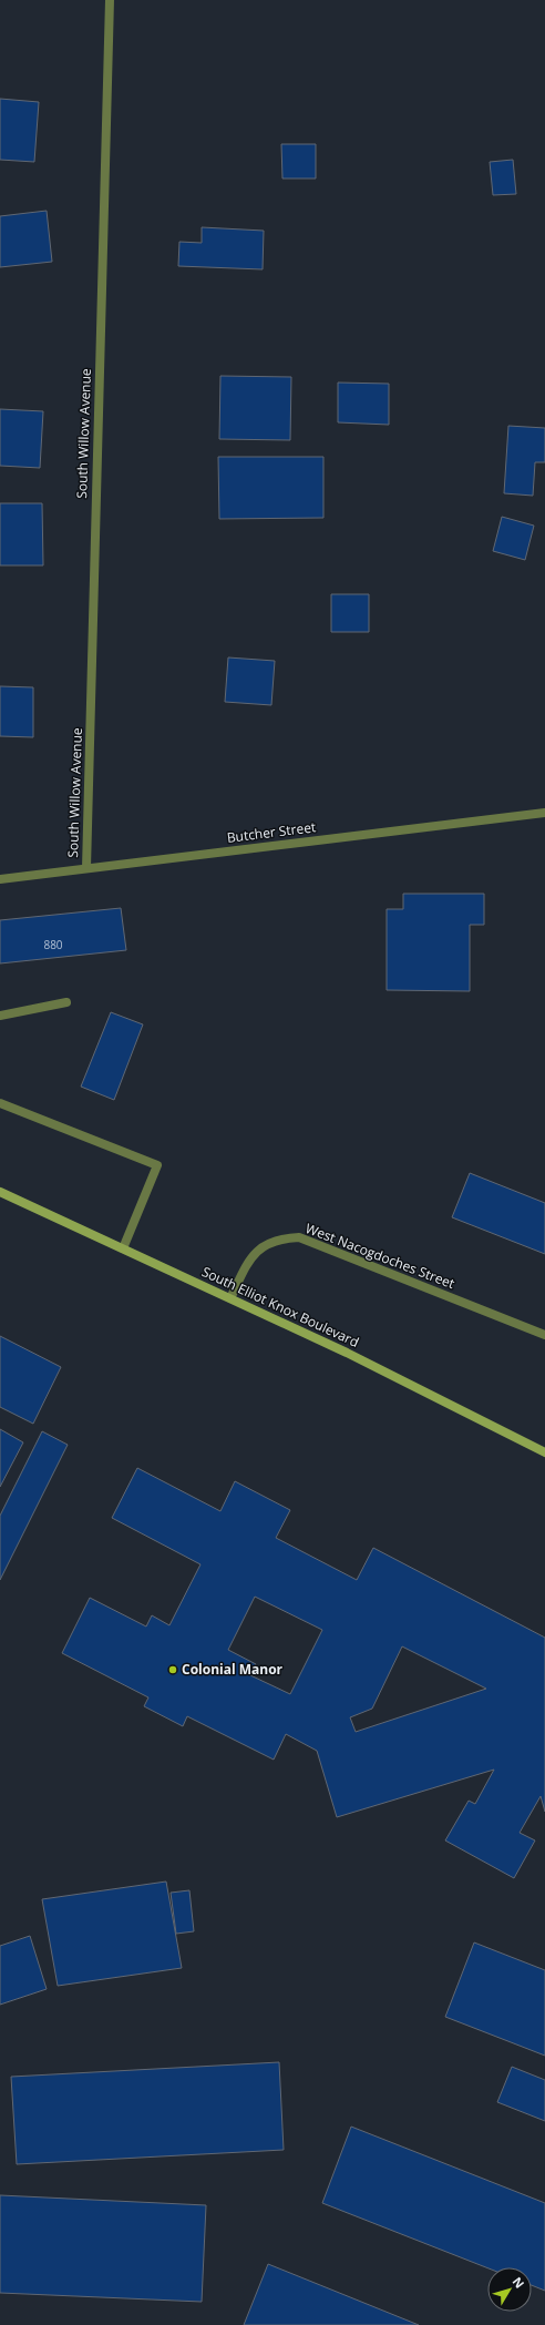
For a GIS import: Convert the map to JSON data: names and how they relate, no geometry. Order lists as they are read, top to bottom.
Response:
{
  "streets": {
    "main road": ["South Elliot Knox Boulevard"],
    "street": ["South Willow Avenue", "Butcher Street", "West Nacogdoches Street"]
  },
  "crossings": [
    ["South Willow Avenue", "Butcher Street"],
    ["West Nacogdoches Street", "South Elliot Knox Boulevard"]
  ],
  "places": ["Colonial Manor"],
  "house_numbers": ["880"],
  "north": "top right"
}
